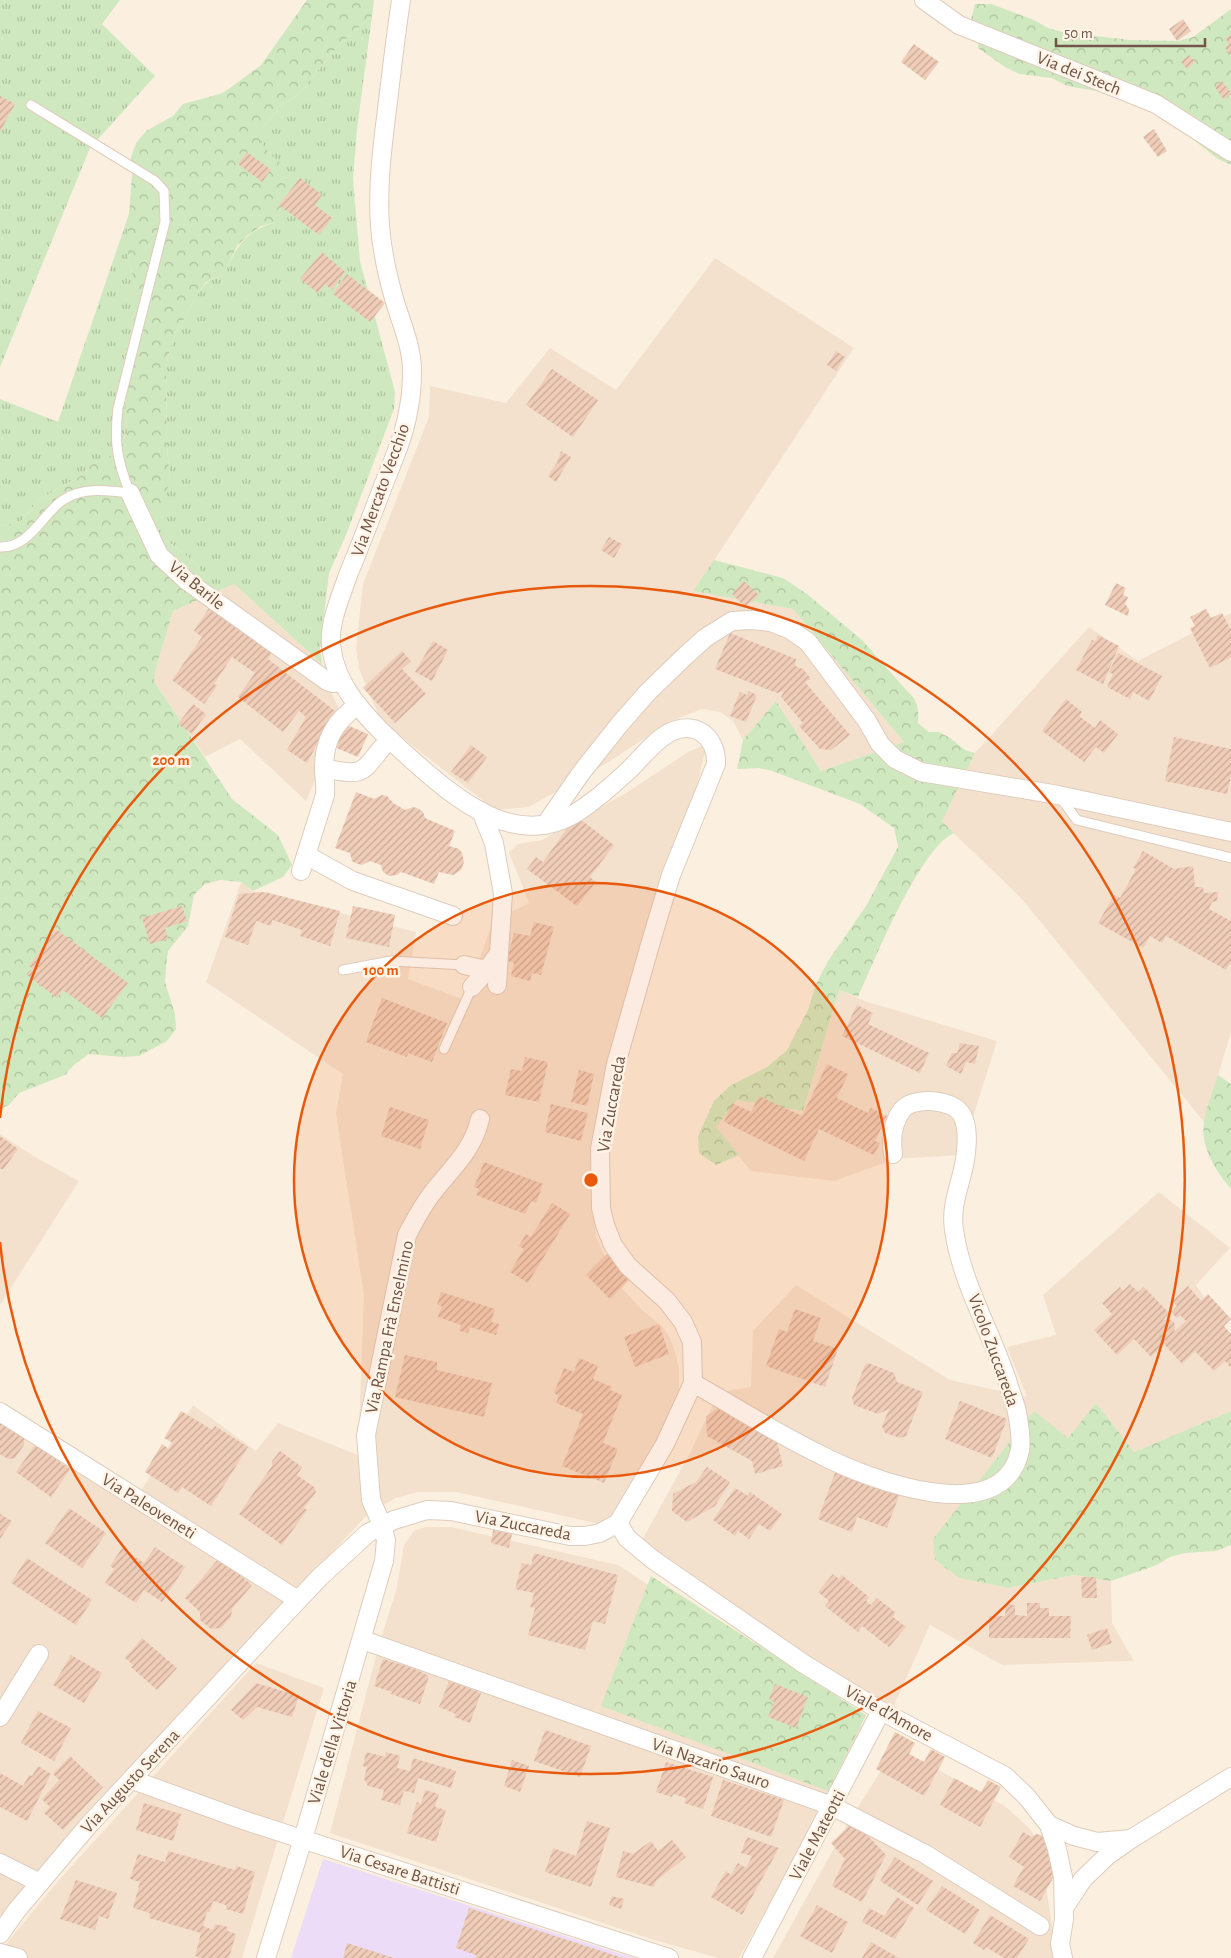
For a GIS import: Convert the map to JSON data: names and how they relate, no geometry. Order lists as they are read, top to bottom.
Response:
{
  "streets": {
    "street": [
      "Via dei Stech",
      "Via Mercato Vecchio",
      "Via Barile",
      "Via Zuccareda",
      "Via Rampa Frà Enselmino",
      "Vicolo Zuccareda",
      "Via Paleoveneti",
      "Viale d'Amore",
      "Viale della Vittoria",
      "Via Nazario Sauro",
      "Via Augusto Serena",
      "Viale Mateotti",
      "Via Cesare Battisti"
    ]
  },
  "crossings": [
    ["Via Mercato Vecchio", "Via Barile"],
    ["Via Mercato Vecchio", "Via Zuccareda"],
    ["Via Zuccareda", "Via Rampa Frà Enselmino"],
    ["Via Zuccareda", "Vicolo Zuccareda"],
    ["Via Zuccareda", "Via Paleoveneti"],
    ["Via Zuccareda", "Viale d'Amore"],
    ["Via Zuccareda", "Viale della Vittoria"],
    ["Via Zuccareda", "Via Augusto Serena"],
    ["Via Rampa Frà Enselmino", "Viale della Vittoria"],
    ["Viale d'Amore", "Viale Mateotti"],
    ["Viale della Vittoria", "Via Nazario Sauro"],
    ["Viale della Vittoria", "Via Cesare Battisti"],
    ["Via Nazario Sauro", "Viale Mateotti"],
    ["Via Augusto Serena", "Via Cesare Battisti"]
  ],
  "scale_bar": "50 m",
  "rings": ["200 m", "100 m"]
}
